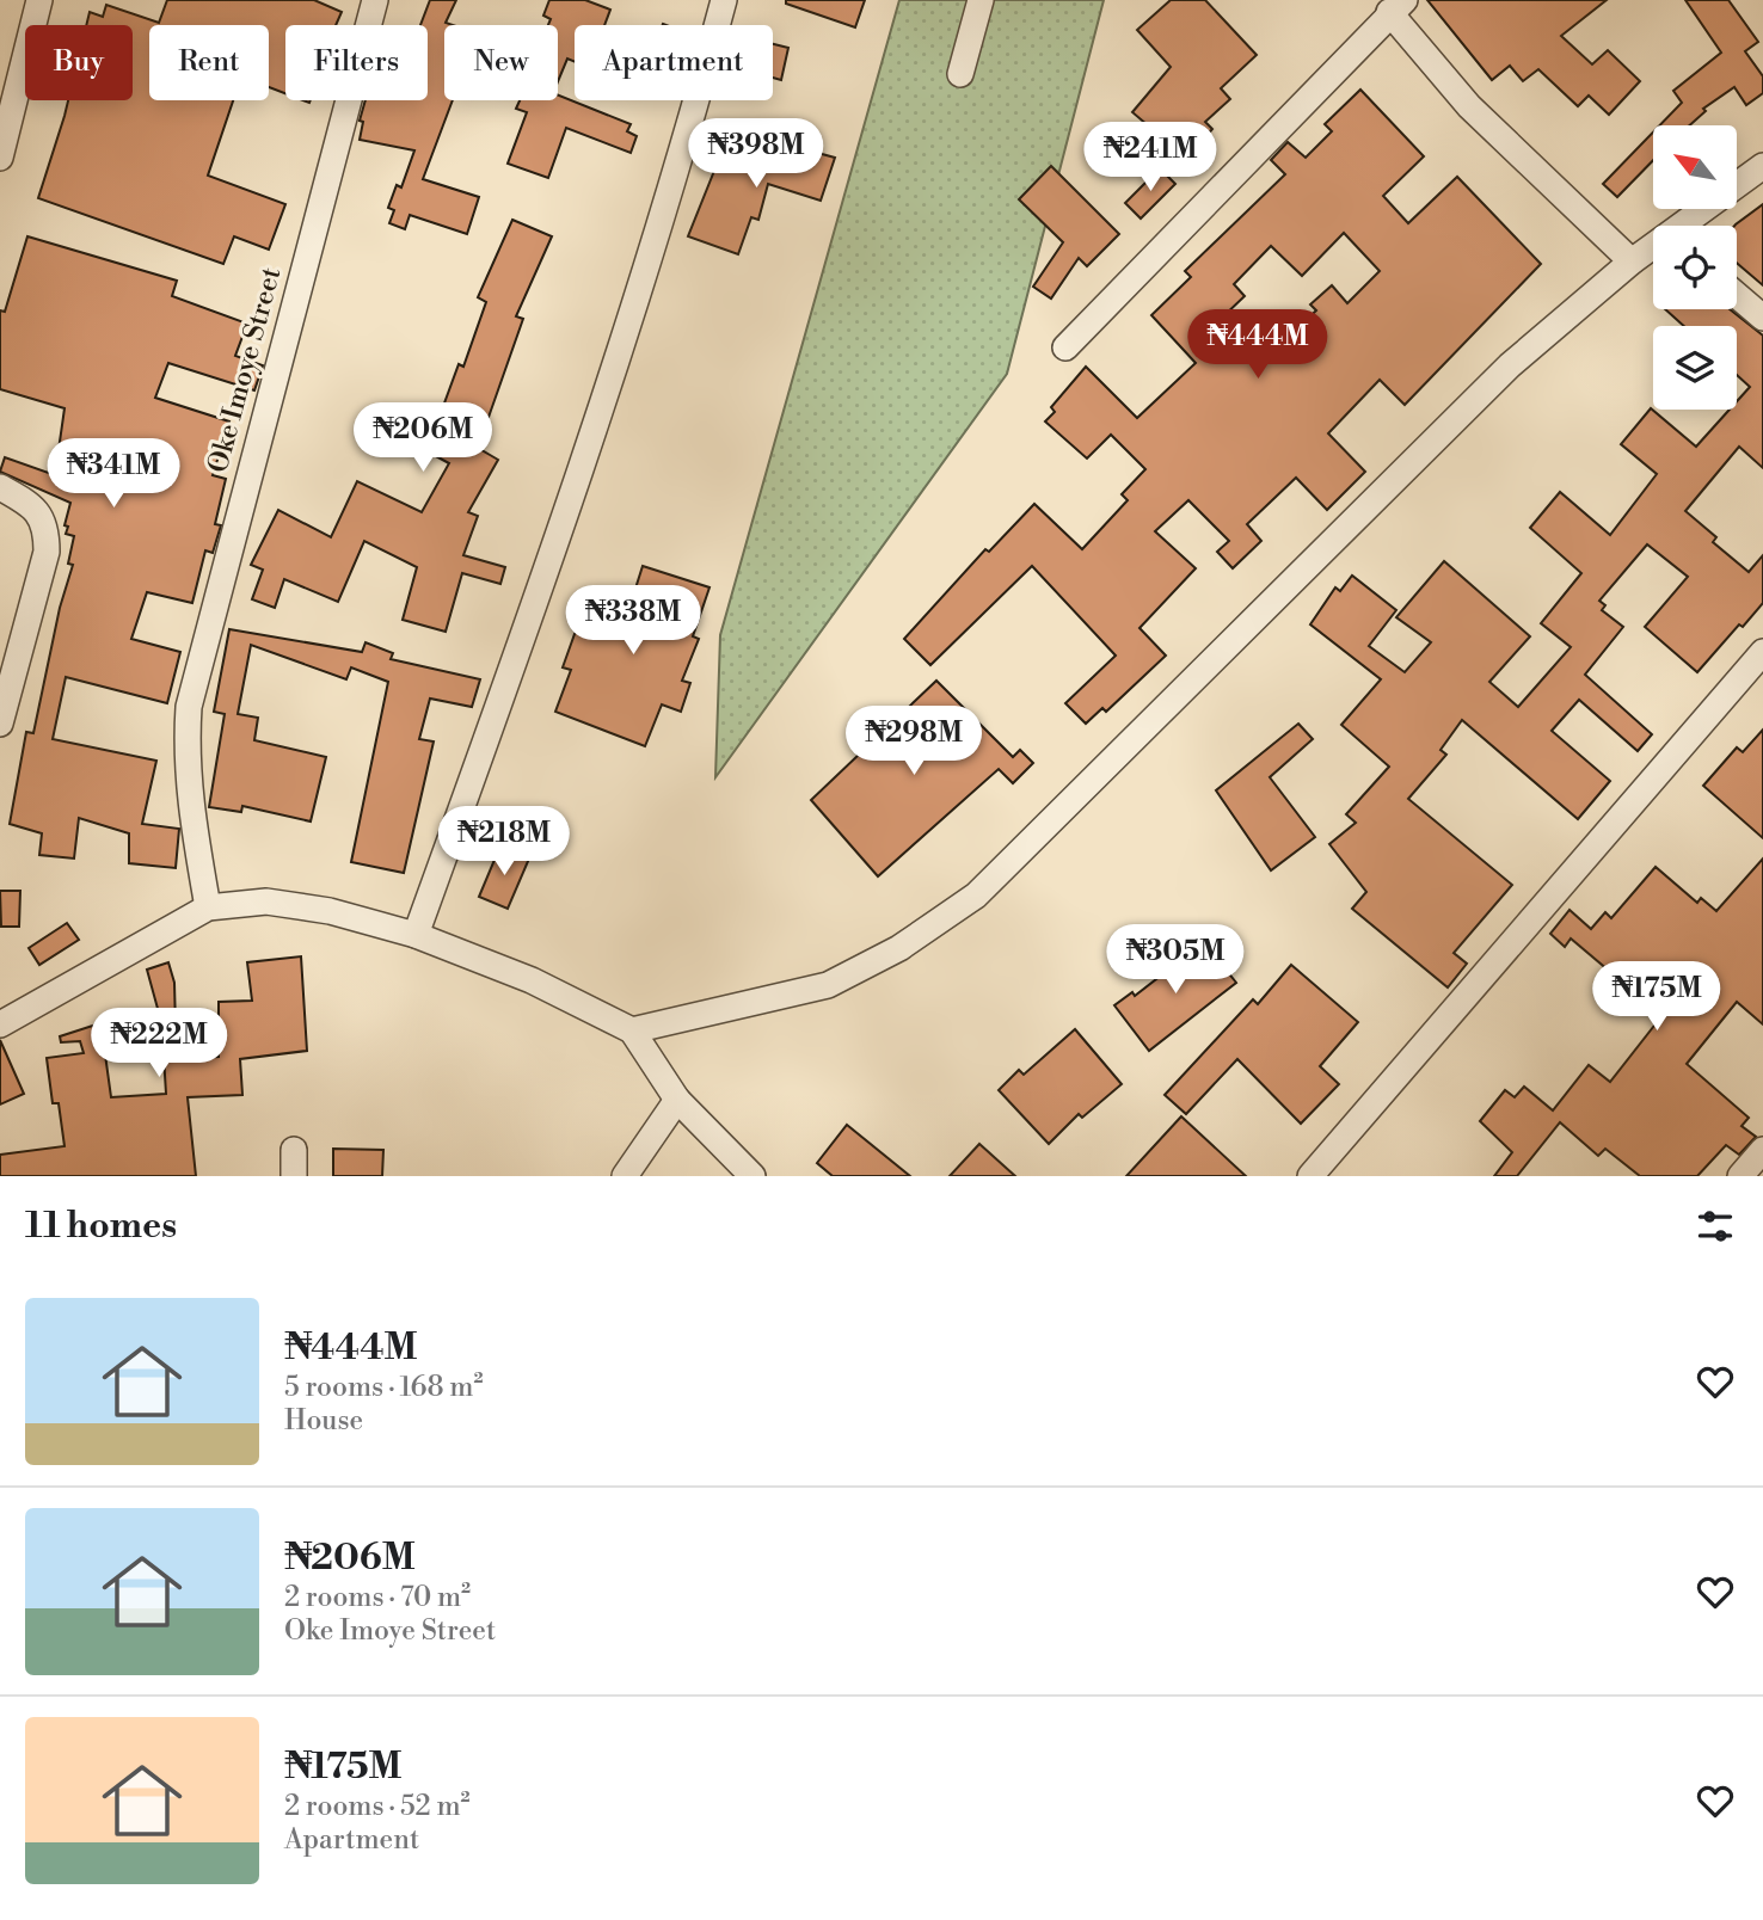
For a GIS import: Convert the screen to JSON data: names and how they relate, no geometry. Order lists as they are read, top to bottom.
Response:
{
  "streets": {
    "street": ["Oke Imoye Street"]
  },
  "north": "top left",
  "page": {
    "chip": [
      "Buy",
      "Rent",
      "Filters",
      "New",
      "Apartment"
    ],
    "price": [
      "₦398M",
      "₦241M",
      "₦444M",
      "₦206M",
      "₦341M",
      "₦338M",
      "₦298M",
      "₦218M",
      "₦305M",
      "₦175M",
      "₦222M"
    ],
    "heading": "11 homes",
    "list": [
      {
        "name": "₦444M",
        "note": "5 rooms · 168 m² · House"
      },
      {
        "name": "₦206M",
        "note": "2 rooms · 70 m² · Oke Imoye Street"
      },
      {
        "name": "₦175M",
        "note": "2 rooms · 52 m² · Apartment"
      }
    ]
  }
}
